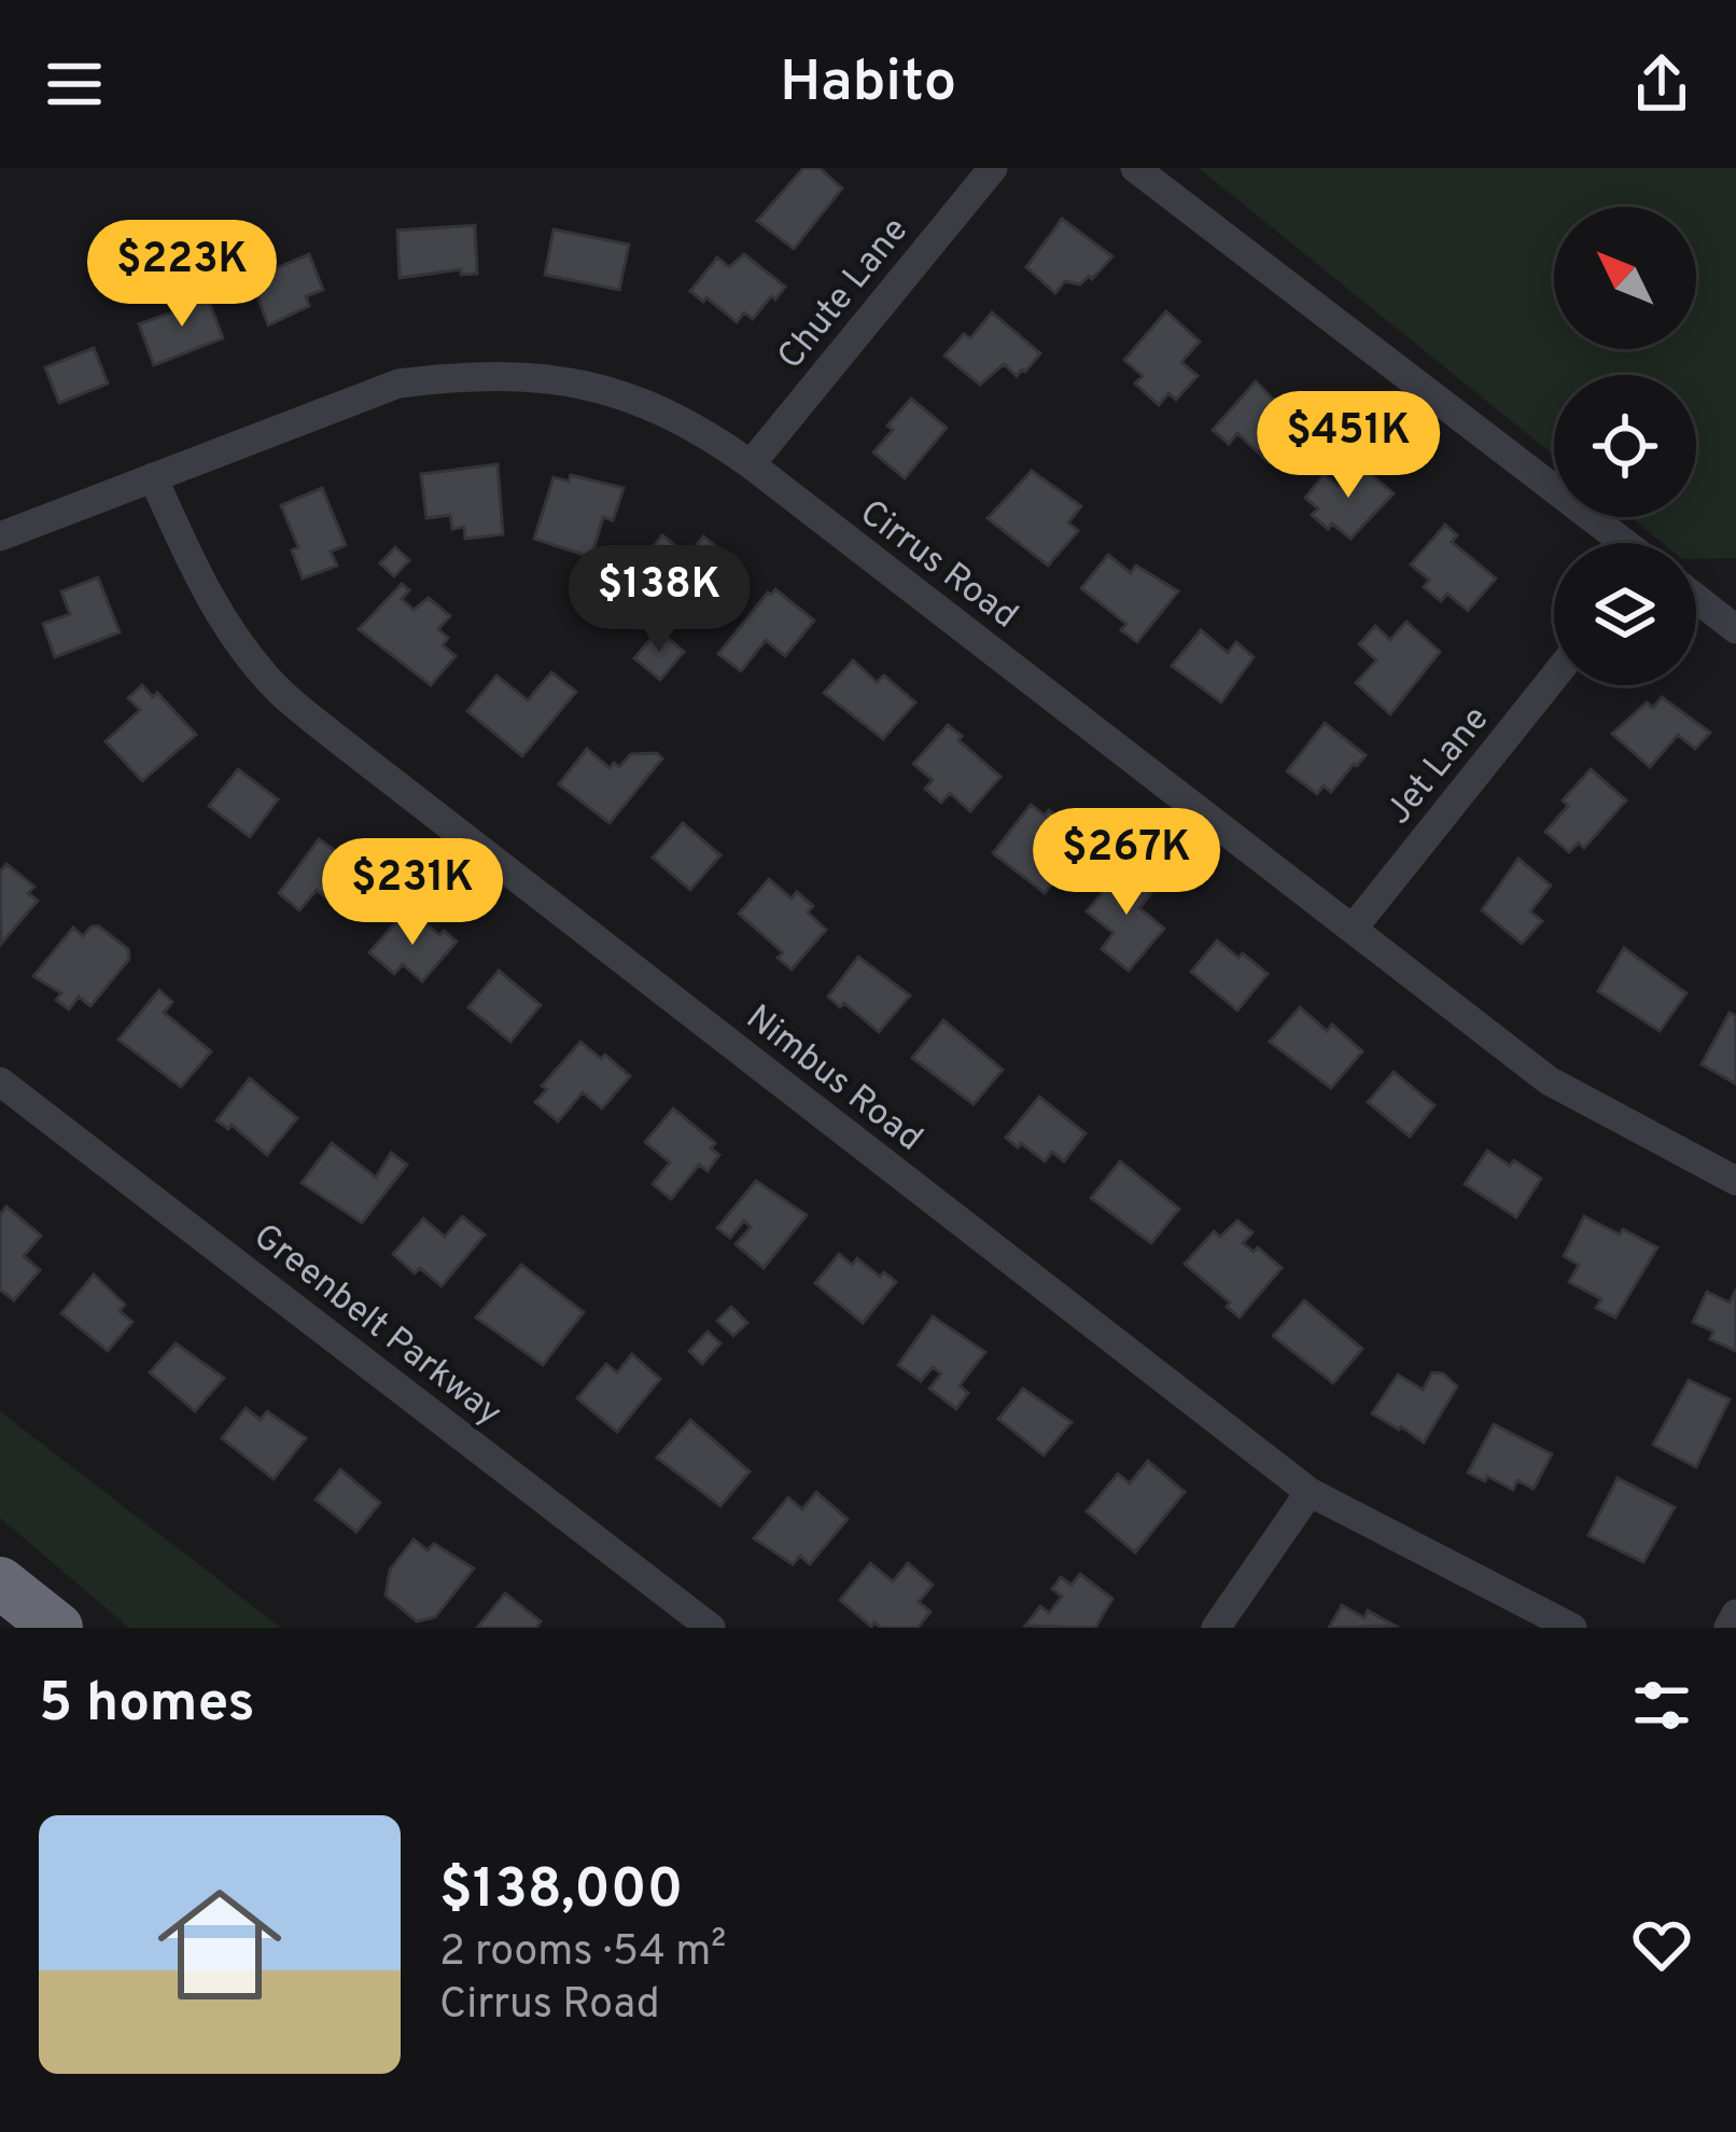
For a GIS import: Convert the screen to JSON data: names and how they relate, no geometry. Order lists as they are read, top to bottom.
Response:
{
  "streets": {
    "street": [
      "Chute Lane",
      "Cirrus Road",
      "Jet Lane",
      "Nimbus Road",
      "Greenbelt Parkway"
    ]
  },
  "crossings": [
    ["Chute Lane", "Cirrus Road"],
    ["Cirrus Road", "Jet Lane"],
    ["Cirrus Road", "Nimbus Road"]
  ],
  "north": "top left",
  "page": {
    "header": "Habito",
    "price": [
      "$223K",
      "$451K",
      "$138K",
      "$267K",
      "$231K"
    ],
    "heading": "5 homes",
    "list": [
      {
        "name": "$138,000",
        "note": "2 rooms · 54 m² · Cirrus Road"
      }
    ]
  }
}
